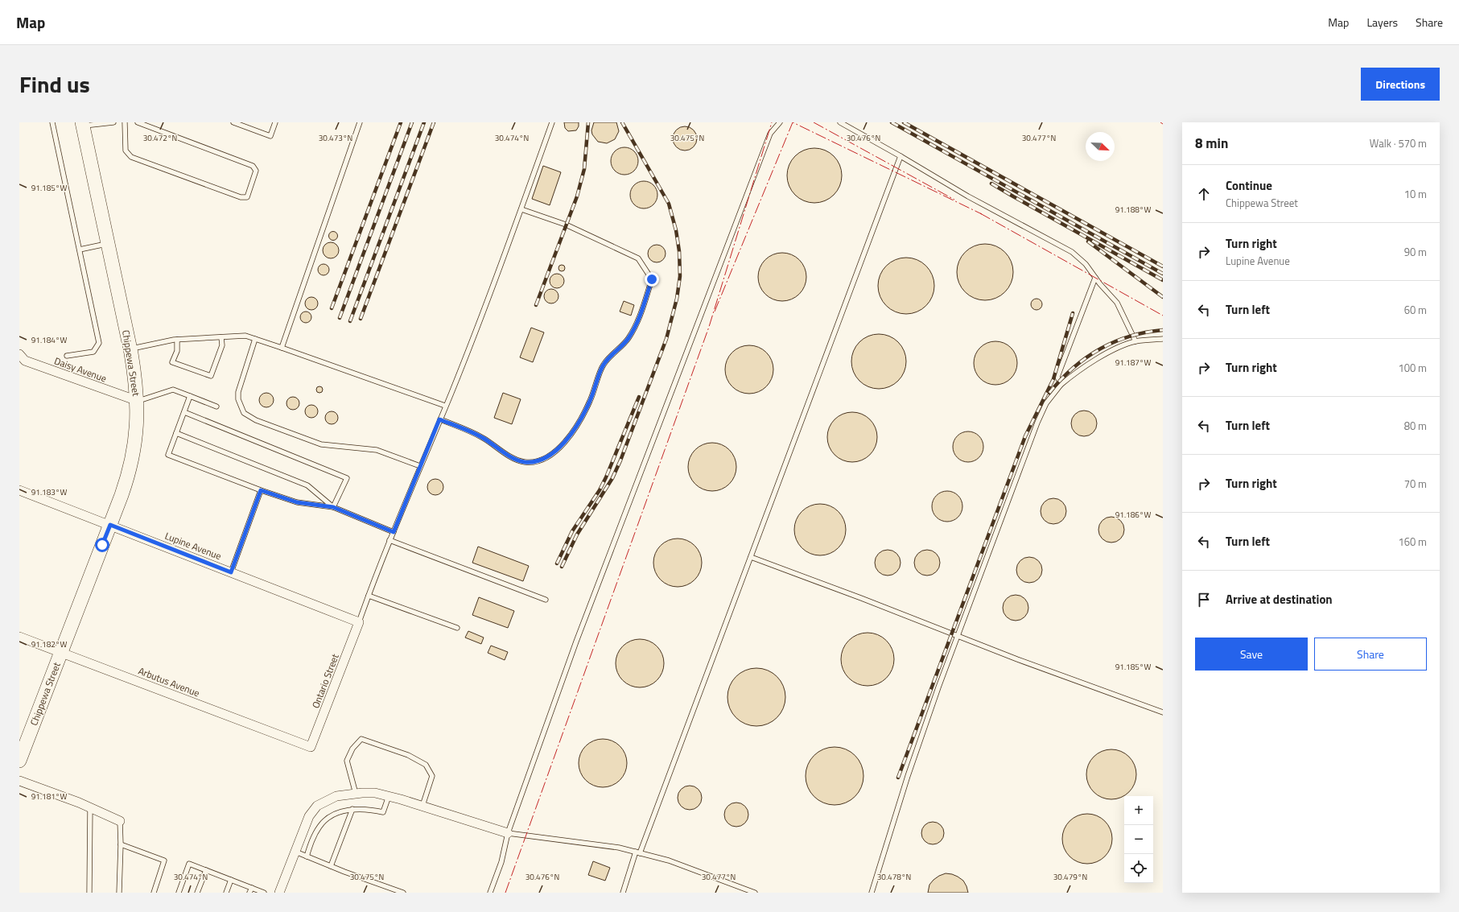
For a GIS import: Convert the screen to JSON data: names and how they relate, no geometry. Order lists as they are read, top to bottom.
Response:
{
  "streets": {
    "main road": ["Chippewa Street"],
    "street": [
      "Daisy Avenue",
      "Lupine Avenue",
      "Ontario Street",
      "Arbutus Avenue"
    ]
  },
  "crossings": [
    ["Chippewa Street", "Daisy Avenue"],
    ["Chippewa Street", "Lupine Avenue"],
    ["Chippewa Street", "Arbutus Avenue"],
    ["Lupine Avenue", "Ontario Street"],
    ["Ontario Street", "Arbutus Avenue"]
  ],
  "north": "bottom right",
  "page": {
    "header": "Map",
    "nav": ["Map", "Layers", "Share"],
    "title": "Find us",
    "buttons": [
      "Directions",
      ["Save", "Share"]
    ],
    "heading": ["8 min", "Walk · 570 m"],
    "list": [
      ["Continue", "Chippewa Street", "10 m"],
      ["Turn right", "Lupine Avenue", "90 m"],
      ["Turn left", "60 m"],
      ["Turn right", "100 m"],
      ["Turn left", "80 m"],
      ["Turn right", "70 m"],
      ["Turn left", "160 m"],
      "Arrive at destination"
    ],
    "map_buttons": ["+", "−"]
  },
  "coordinates": [
    "30.472°N",
    "30.473°N",
    "30.474°N",
    "30.475°N",
    "30.476°N",
    "30.477°N",
    "91.185°W",
    "91.188°W",
    "91.184°W",
    "91.187°W",
    "91.183°W",
    "91.186°W",
    "91.182°W",
    "91.181°W",
    "30.478°N",
    "30.479°N"
  ]
}
